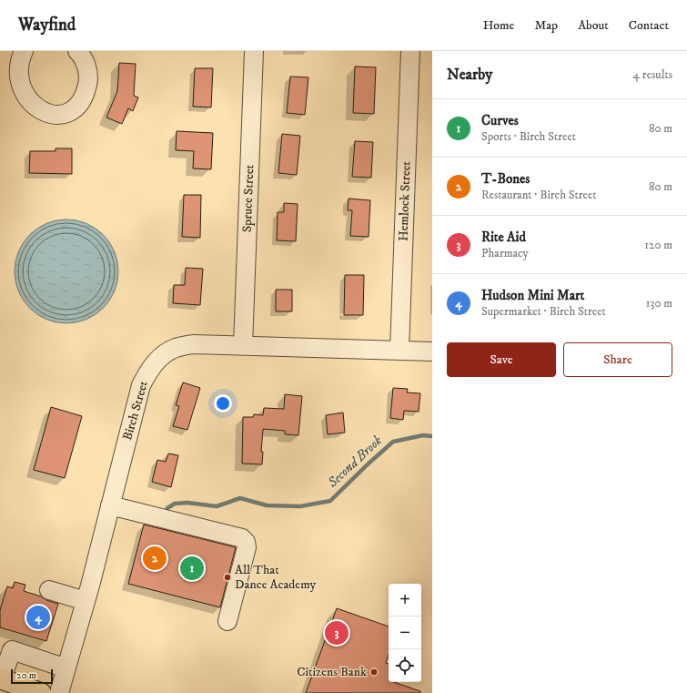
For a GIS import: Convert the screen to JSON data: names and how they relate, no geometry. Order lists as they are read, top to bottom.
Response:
{
  "streets": {
    "street": ["Spruce Street", "Hemlock Street", "Birch Street"]
  },
  "crossings": [
    ["Spruce Street", "Birch Street"],
    ["Hemlock Street", "Birch Street"]
  ],
  "water": ["Second Brook"],
  "places": ["All That Dance Academy", "Citizens Bank"],
  "scale_bar": "20 m",
  "page": {
    "header": "Wayfind",
    "nav": [
      "Home",
      "Map",
      "About",
      "Contact"
    ],
    "heading": ["Nearby", "4 results"],
    "list": [
      {
        "mark": "1",
        "name": "Curves",
        "note": "Sports · Birch Street",
        "value": "80 m"
      },
      {
        "mark": "2",
        "name": "T-Bones",
        "note": "Restaurant · Birch Street",
        "value": "80 m"
      },
      {
        "mark": "3",
        "name": "Rite Aid",
        "note": "Pharmacy",
        "value": "120 m"
      },
      {
        "mark": "4",
        "name": "Hudson Mini Mart",
        "note": "Supermarket · Birch Street",
        "value": "130 m"
      }
    ],
    "buttons": ["Save", "Share"],
    "pins": [
      "2",
      "1",
      "4",
      "3"
    ],
    "map_buttons": ["+", "−"],
    "scale": "20 m"
  }
}
